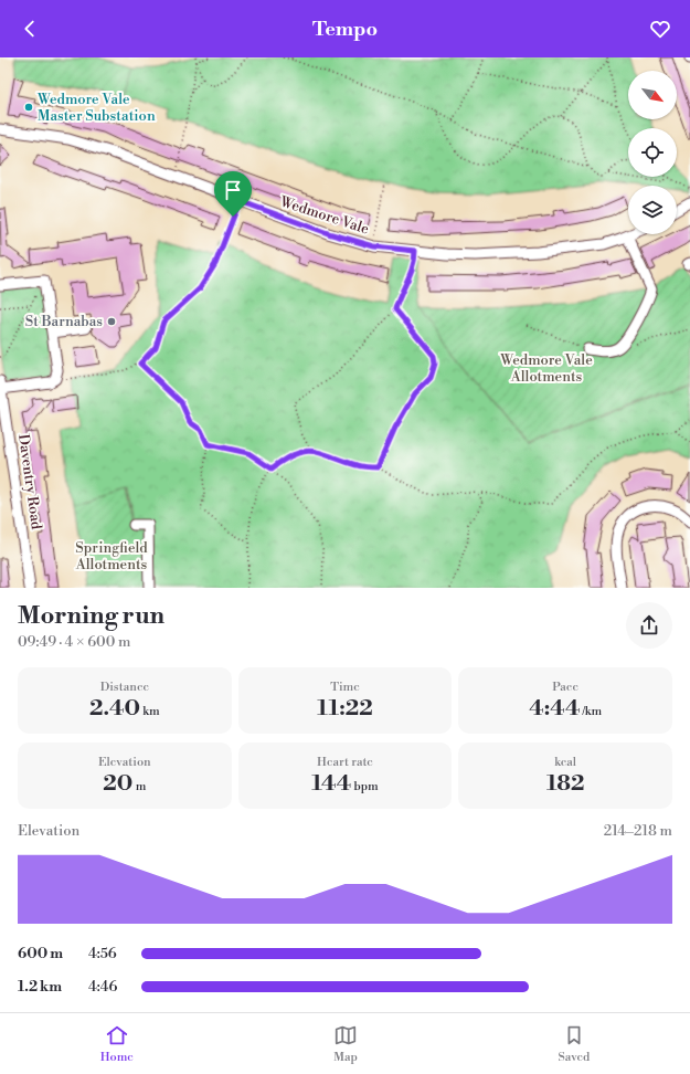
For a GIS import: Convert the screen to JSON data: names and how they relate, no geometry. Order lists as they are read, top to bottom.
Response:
{
  "streets": {
    "street": ["Wedmore Vale", "Daventry Road"]
  },
  "parks": ["Wedmore Vale Allotments", "Springfield Allotments"],
  "places": ["Wedmore Vale Master Substation", "St Barnabas"],
  "north": "bottom right",
  "page": {
    "header": "Tempo",
    "heading": ["Morning run", "09:49 · 4 × 600 m"],
    "stats": [
      ["Distance", "2.40 km"],
      ["Time", "11:22"],
      ["Pace", "4:44 /km"],
      ["Elevation", "20 m"],
      ["Heart rate", "144 bpm"],
      ["kcal", "182"]
    ],
    "chart": ["Elevation", "214–218 m"],
    "list": [
      {
        "name": "600 m",
        "note": "4:56"
      },
      {
        "name": "1.2 km",
        "note": "4:46"
      }
    ],
    "tabs": ["Home", "Map", "Saved"]
  }
}
